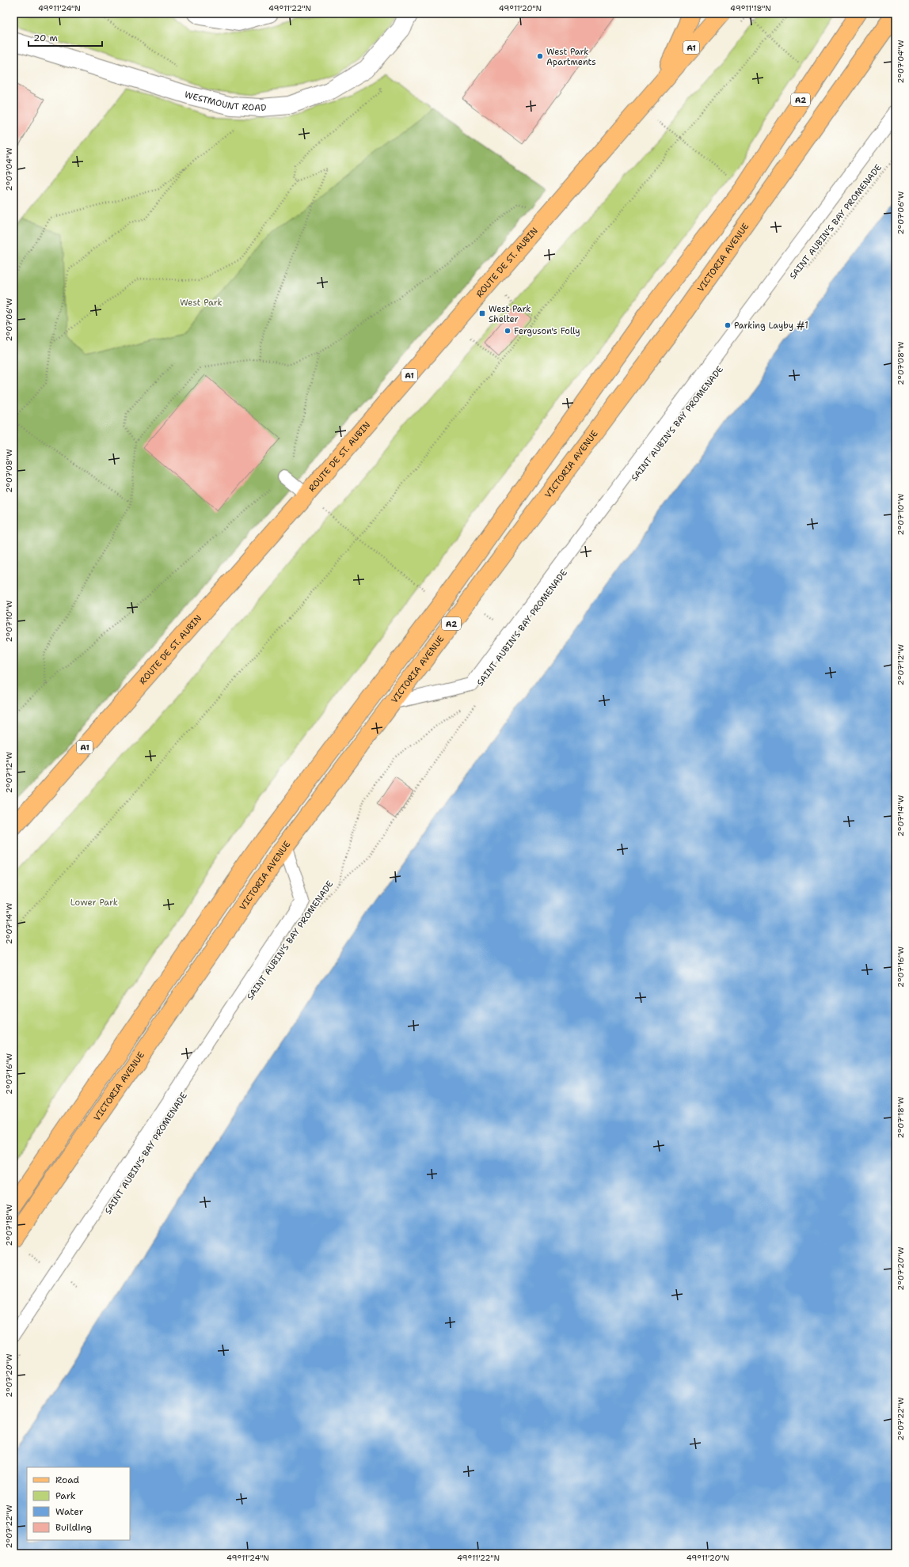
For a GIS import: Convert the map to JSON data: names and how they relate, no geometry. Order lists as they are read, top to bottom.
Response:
{
  "streets": {
    "main road": [
      "A1",
      "A2",
      "VICTORIA AVENUE",
      "ROUTE DE ST. AUBIN"
    ],
    "street": ["WESTMOUNT ROAD"],
    "path": ["SAINT AUBIN'S BAY PROMENADE"]
  },
  "parks": ["West Park", "Lower Park"],
  "places": {
    "other": ["West Park Apartments", "Parking Layby #1", "Ferguson's Folly"],
    "transit": ["West Park Shelter"]
  },
  "legend": [
    "Road",
    "Park",
    "Water",
    "Building"
  ],
  "scale_bar": "20 m",
  "coordinates": [
    "49°11'24\"N",
    "49°11'22\"N",
    "49°11'20\"N",
    "49°11'18\"N",
    "2°07'04\"W",
    "2°07'06\"W",
    "2°07'08\"W",
    "2°07'10\"W",
    "2°07'12\"W",
    "2°07'14\"W",
    "2°07'16\"W",
    "2°07'18\"W",
    "2°07'20\"W",
    "2°07'22\"W"
  ]
}
